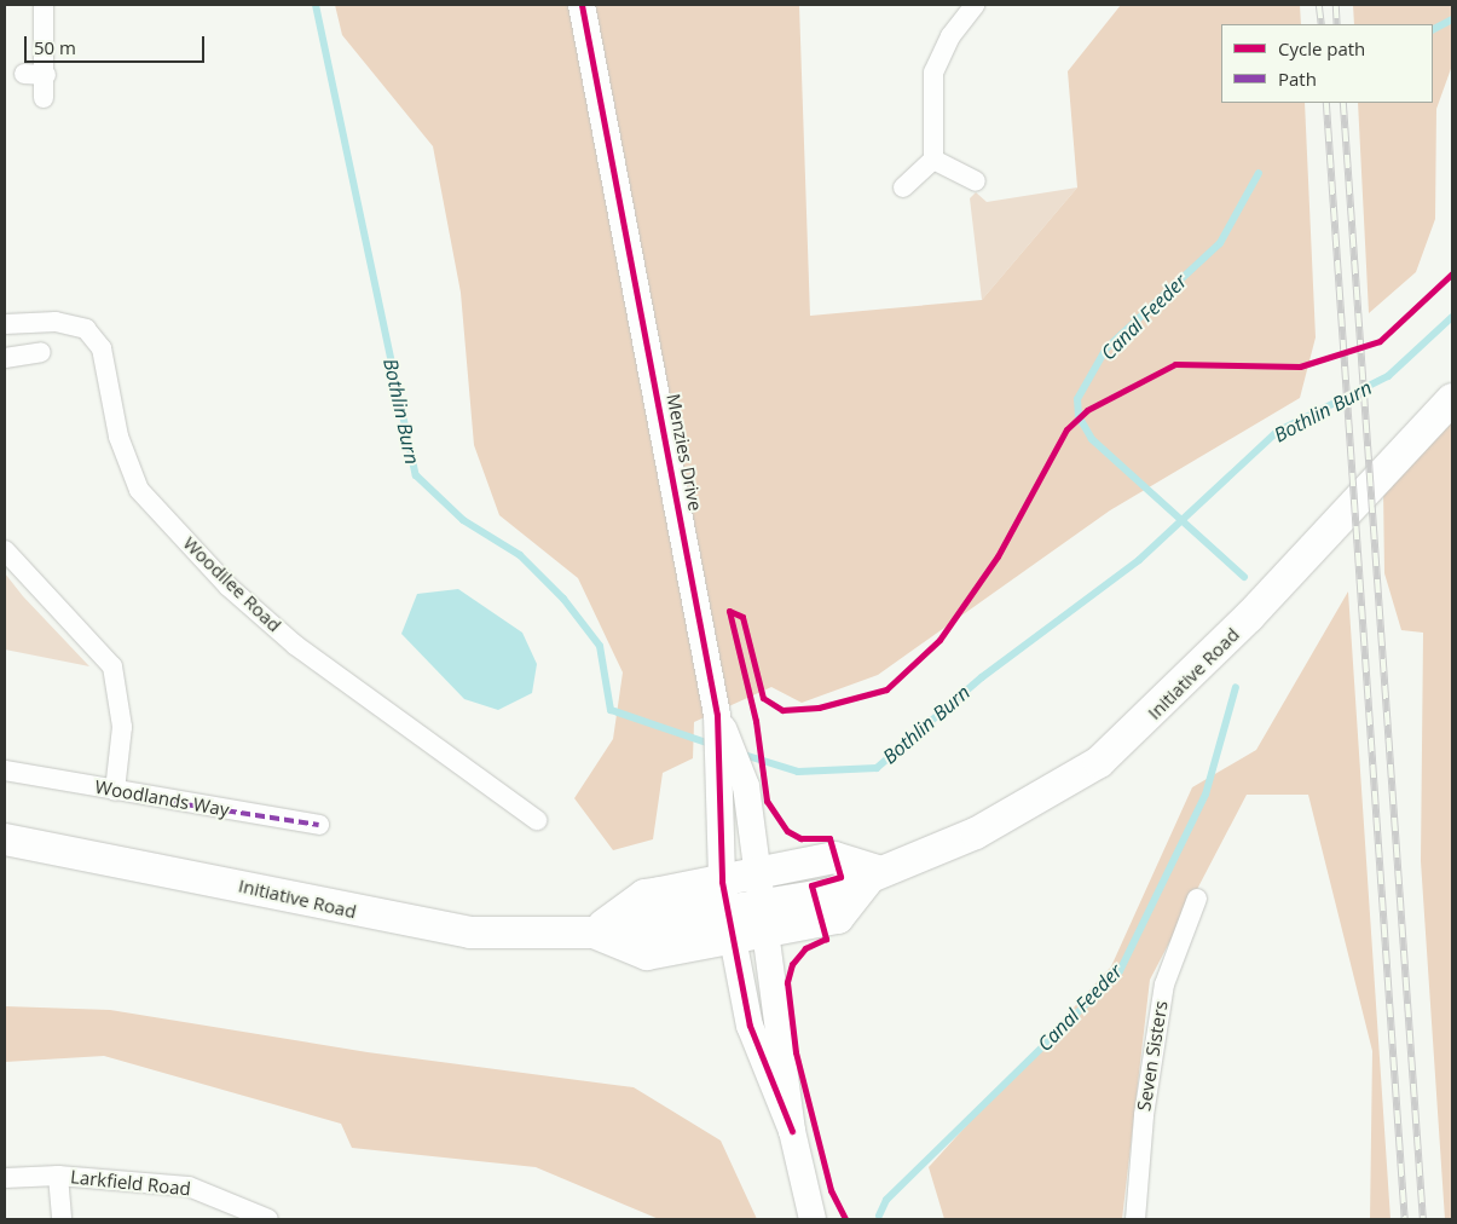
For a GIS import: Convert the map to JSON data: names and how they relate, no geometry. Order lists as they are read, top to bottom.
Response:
{
  "streets": {
    "main road": ["Initiative Road"],
    "street": [
      "Menzies Drive",
      "Woodilee Road",
      "Woodlands Way",
      "Seven Sisters",
      "Larkfield Road"
    ]
  },
  "crossings": [
    ["Menzies Drive", "Initiative Road"]
  ],
  "water": ["Canal Feeder", "Bothlin Burn"],
  "legend": ["Cycle path", "Path"],
  "scale_bar": "50 m"
}
